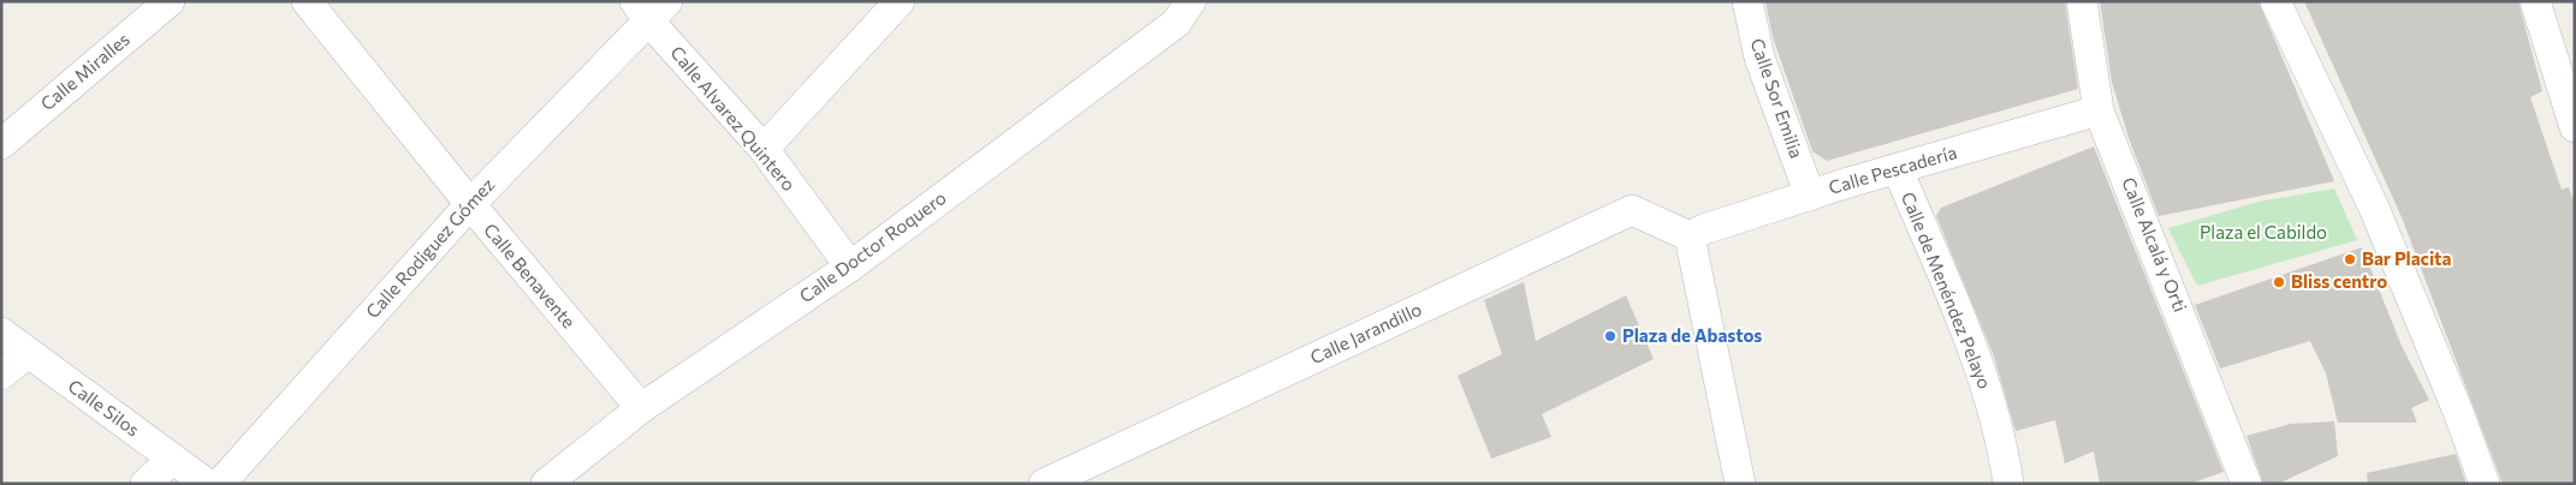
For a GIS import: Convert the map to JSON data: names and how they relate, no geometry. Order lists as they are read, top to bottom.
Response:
{
  "streets": {
    "street": [
      "Calle Miralles",
      "Calle Sor Emilia",
      "Calle Alvarez Quintero",
      "Calle Pescadería",
      "Calle Alcalá y Orti",
      "Calle Doctor Roquero",
      "Calle Rodiguez Gómez",
      "Calle Benavente",
      "Calle de Menéndez Pelayo",
      "Calle Jarandillo",
      "Calle Silos"
    ]
  },
  "crossings": [
    ["Calle Sor Emilia", "Calle Pescadería"],
    ["Calle Alvarez Quintero", "Calle Doctor Roquero"],
    ["Calle Alvarez Quintero", "Calle Rodiguez Gómez"],
    ["Calle Pescadería", "Calle Alcalá y Orti"],
    ["Calle Pescadería", "Calle de Menéndez Pelayo"],
    ["Calle Pescadería", "Calle Jarandillo"],
    ["Calle Doctor Roquero", "Calle Benavente"],
    ["Calle Rodiguez Gómez", "Calle Benavente"]
  ],
  "parks": ["Plaza el Cabildo"],
  "places": ["Bar Placita", "Bliss centro", "Plaza de Abastos"]
}
